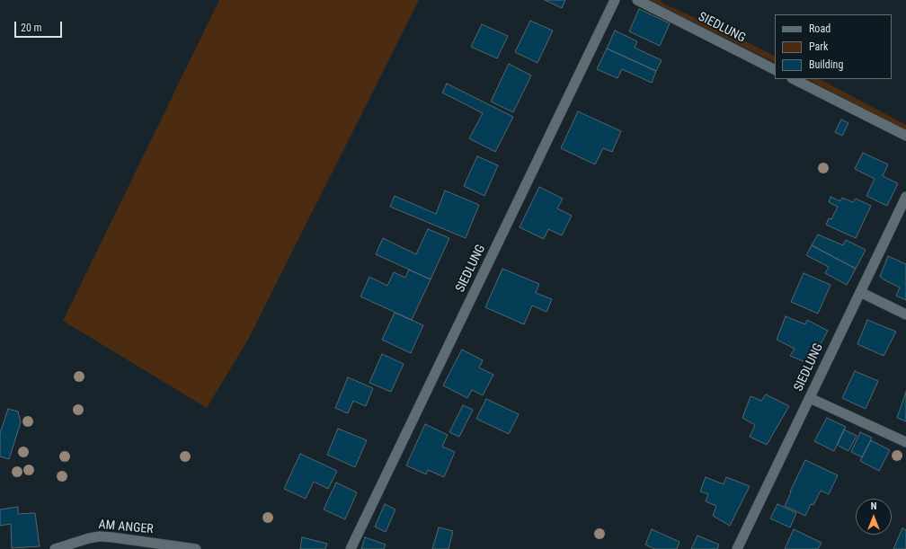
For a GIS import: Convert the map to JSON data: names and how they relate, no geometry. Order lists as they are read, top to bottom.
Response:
{
  "streets": {
    "street": ["SIEDLUNG", "AM ANGER"]
  },
  "legend": ["Road", "Park", "Building"],
  "scale_bar": "20 m",
  "north": "top"
}
